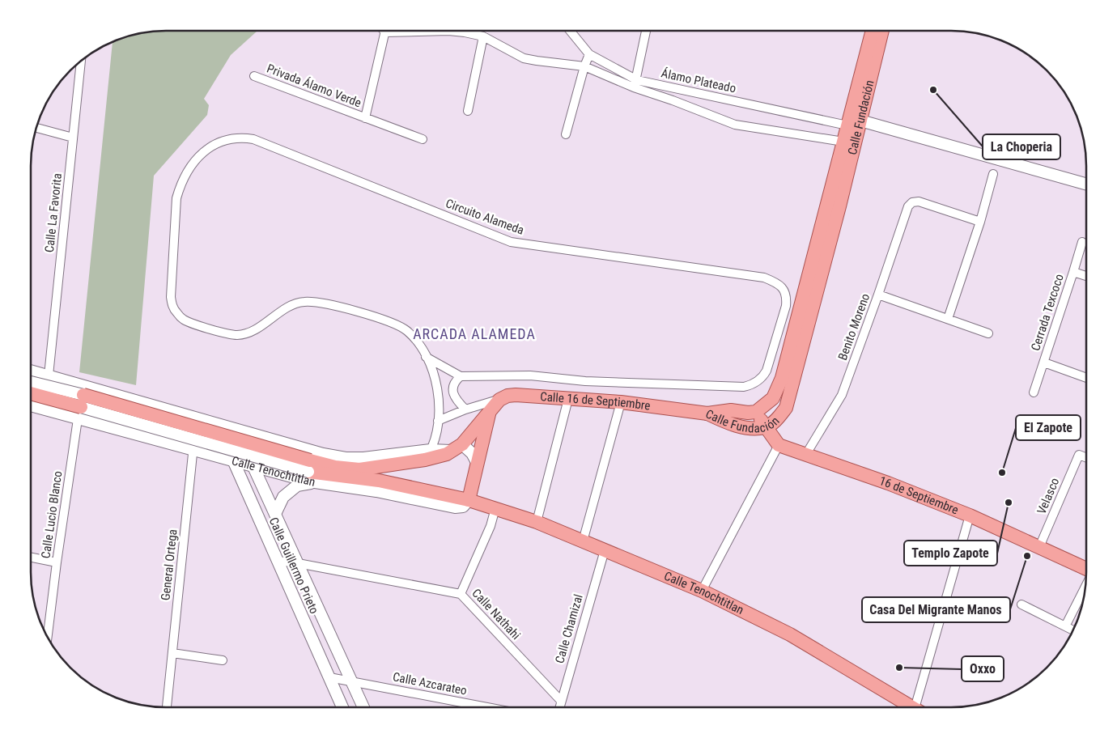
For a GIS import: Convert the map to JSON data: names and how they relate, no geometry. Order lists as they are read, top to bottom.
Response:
{
  "streets": {
    "main road": [
      "Calle Fundación",
      "Calle 16 de Septiembre",
      "Calle Tenochtitlan",
      "16 de Septiembre"
    ],
    "street": [
      "Álamo Plateado",
      "Privada Álamo Verde",
      "Calle La Favorita",
      "Circuito Alameda",
      "Cerrada Texcoco",
      "Benito Moreno",
      "Velasco",
      "Calle Lucio Blanco",
      "General Ortega",
      "Calle Guillermo Prieto",
      "Calle Nathahi",
      "Calle Chamizal",
      "Calle Azcarateo"
    ]
  },
  "crossings": [
    ["Álamo Plateado", "Privada Álamo Verde"],
    ["Álamo Plateado", "Calle Fundación"],
    ["Calle Fundación", "Calle 16 de Septiembre"],
    ["Benito Moreno", "16 de Septiembre"],
    ["Calle Tenochtitlan", "Calle Lucio Blanco"],
    ["Calle Tenochtitlan", "General Ortega"],
    ["Calle Tenochtitlan", "Calle Guillermo Prieto"],
    ["Calle Tenochtitlan", "Calle Nathahi"],
    ["Calle Tenochtitlan", "Calle Chamizal"],
    ["16 de Septiembre", "Velasco"],
    ["Calle Guillermo Prieto", "Calle Azcarateo"],
    ["Calle Nathahi", "Calle Chamizal"]
  ],
  "districts": ["ARCADA ALAMEDA"],
  "places": [
    "La Choperia",
    "El Zapote",
    "Templo Zapote",
    "Casa Del Migrante Manos",
    "Oxxo"
  ]
}
